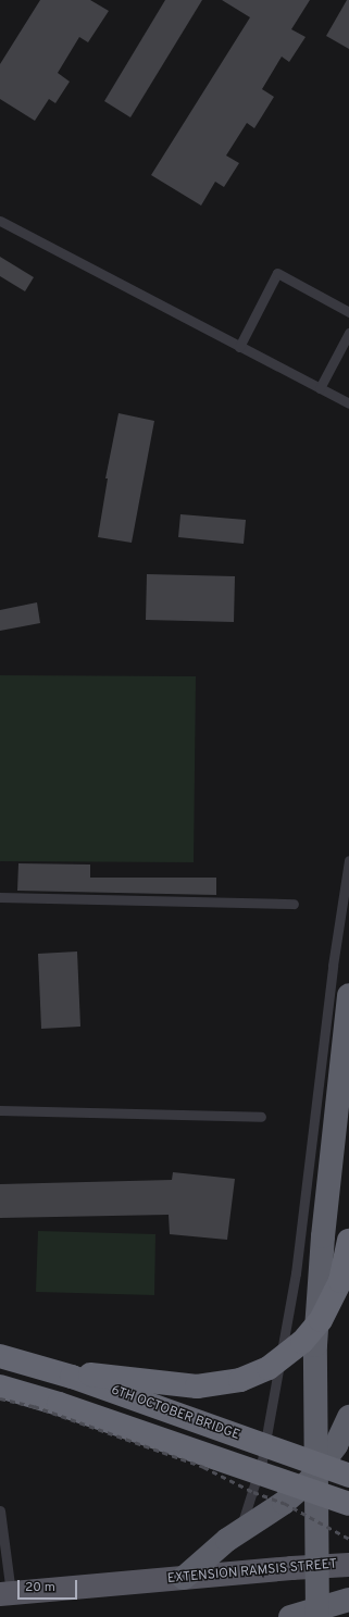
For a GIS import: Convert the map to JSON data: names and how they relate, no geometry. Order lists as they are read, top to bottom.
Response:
{
  "streets": {
    "highway": ["6TH OCTOBER BRIDGE"],
    "main road": ["EXTENSION RAMSIS STREET"]
  },
  "scale_bar": "20 m"
}
